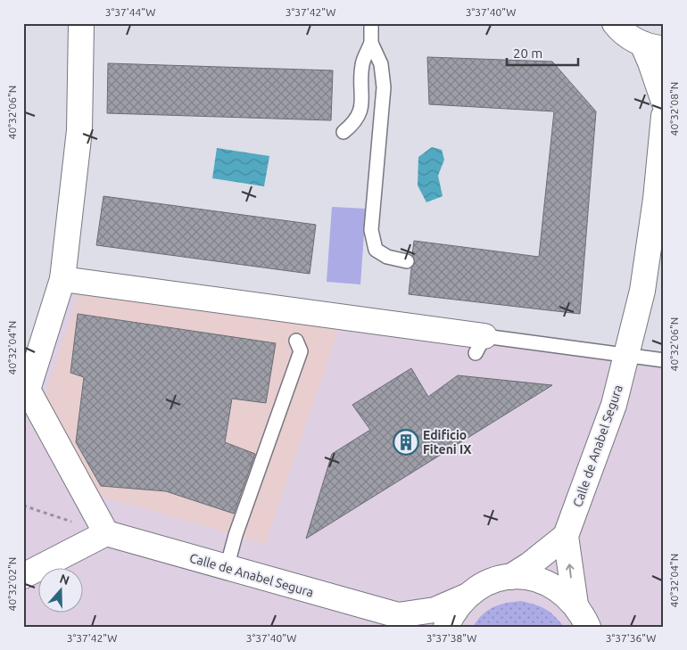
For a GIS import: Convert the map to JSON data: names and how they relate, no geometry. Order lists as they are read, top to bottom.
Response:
{
  "streets": {
    "street": ["Calle de Anabel Segura"]
  },
  "places": {
    "building": ["Edificio Fiteni IX"]
  },
  "scale_bar": "20 m",
  "north": "top",
  "coordinates": [
    "3°37'44\"W",
    "3°37'42\"W",
    "3°37'40\"W",
    "40°32'08\"N",
    "40°32'06\"N",
    "40°32'04\"N",
    "40°32'02\"N",
    "3°37'38\"W",
    "3°37'36\"W"
  ]
}
